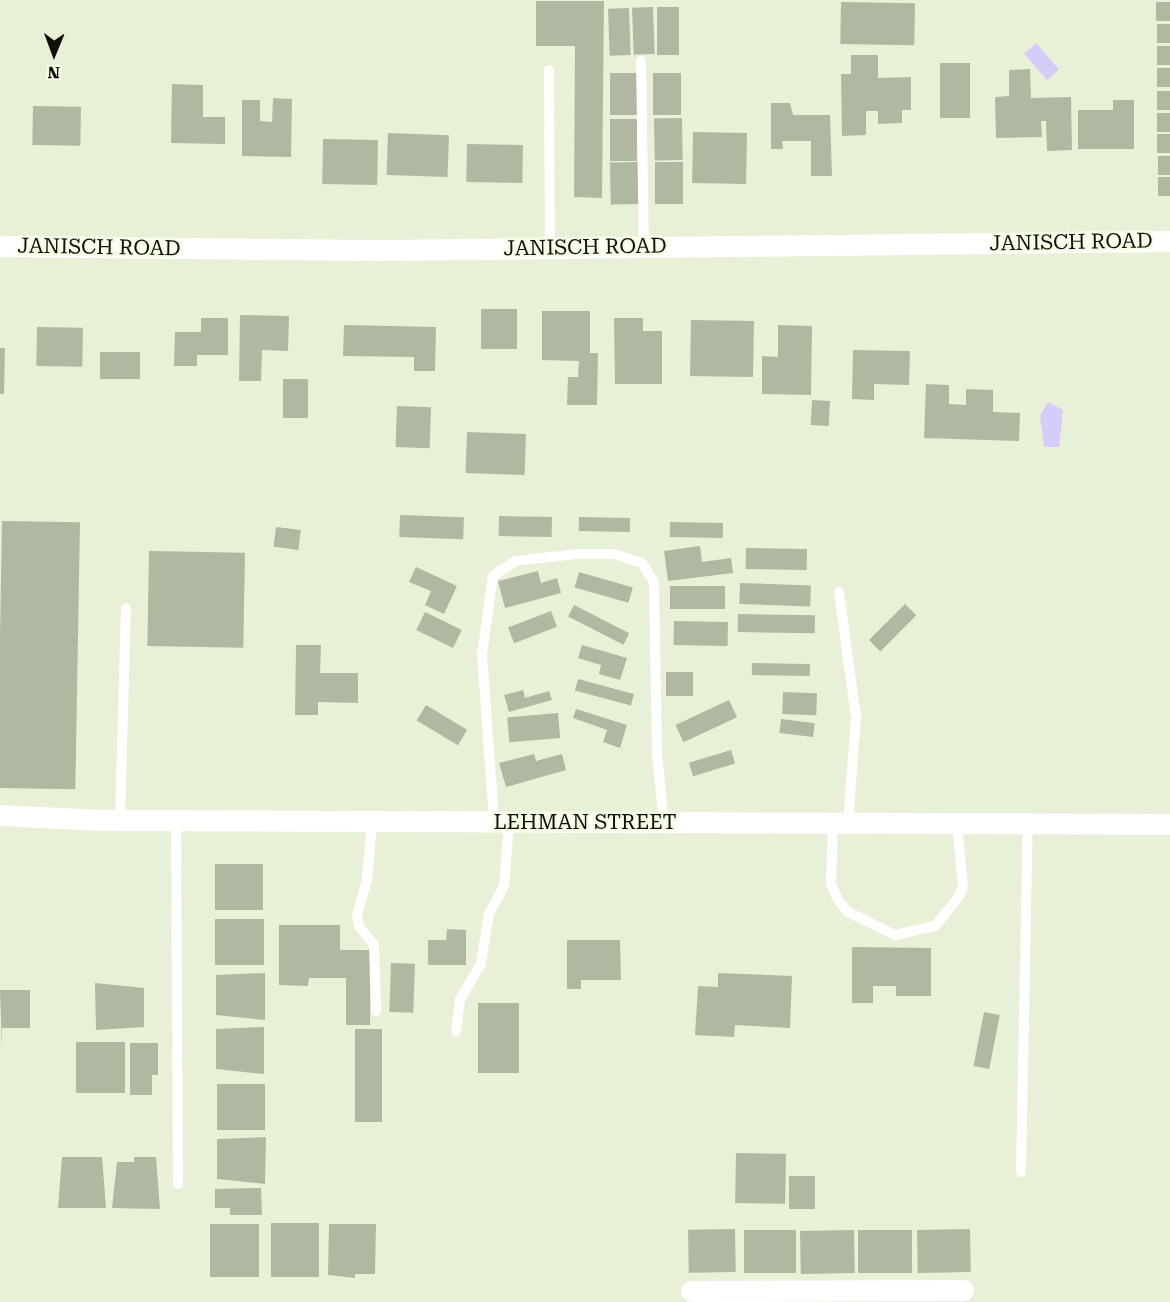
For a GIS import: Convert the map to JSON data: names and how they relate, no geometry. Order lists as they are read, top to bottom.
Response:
{
  "streets": {
    "street": ["JANISCH ROAD", "LEHMAN STREET"]
  },
  "north": "bottom"
}
